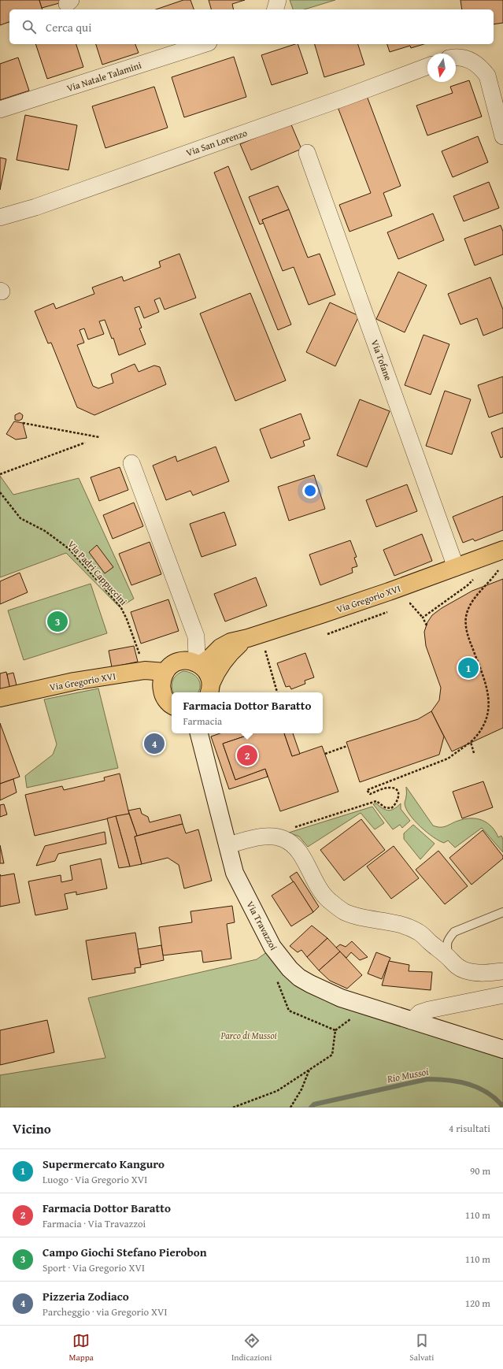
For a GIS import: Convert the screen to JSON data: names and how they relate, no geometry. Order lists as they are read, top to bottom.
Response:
{
  "streets": {
    "main road": ["Via Gregorio XVI"],
    "street": [
      "Via Natale Talamini",
      "Via San Lorenzo",
      "Via Tofane",
      "Via Travazzoi"
    ],
    "path": ["Via Padri Cappuccini"]
  },
  "crossings": [
    ["Via Tofane", "Via Gregorio XVI"],
    ["Via Padri Cappuccini", "Via Gregorio XVI"]
  ],
  "water": ["Rio Mussoi"],
  "parks": ["Parco di Mussoi"],
  "north": "bottom",
  "page": {
    "search": "Cerca qui",
    "pins": [
      "3",
      "1",
      "4",
      "2"
    ],
    "popup": ["Farmacia Dottor Baratto", "Farmacia"],
    "heading": ["Vicino", "4 risultati"],
    "list": [
      {
        "mark": "1",
        "name": "Supermercato Kanguro",
        "note": "Luogo · Via Gregorio XVI",
        "value": "90 m"
      },
      {
        "mark": "2",
        "name": "Farmacia Dottor Baratto",
        "note": "Farmacia · Via Travazzoi",
        "value": "110 m"
      },
      {
        "mark": "3",
        "name": "Campo Giochi Stefano Pierobon",
        "note": "Sport · Via Gregorio XVI",
        "value": "110 m"
      },
      {
        "mark": "4",
        "name": "Pizzeria Zodiaco",
        "note": "Parcheggio · via Gregorio XVI",
        "value": "120 m"
      }
    ],
    "nav": ["Mappa", "Indicazioni", "Salvati"]
  }
}
